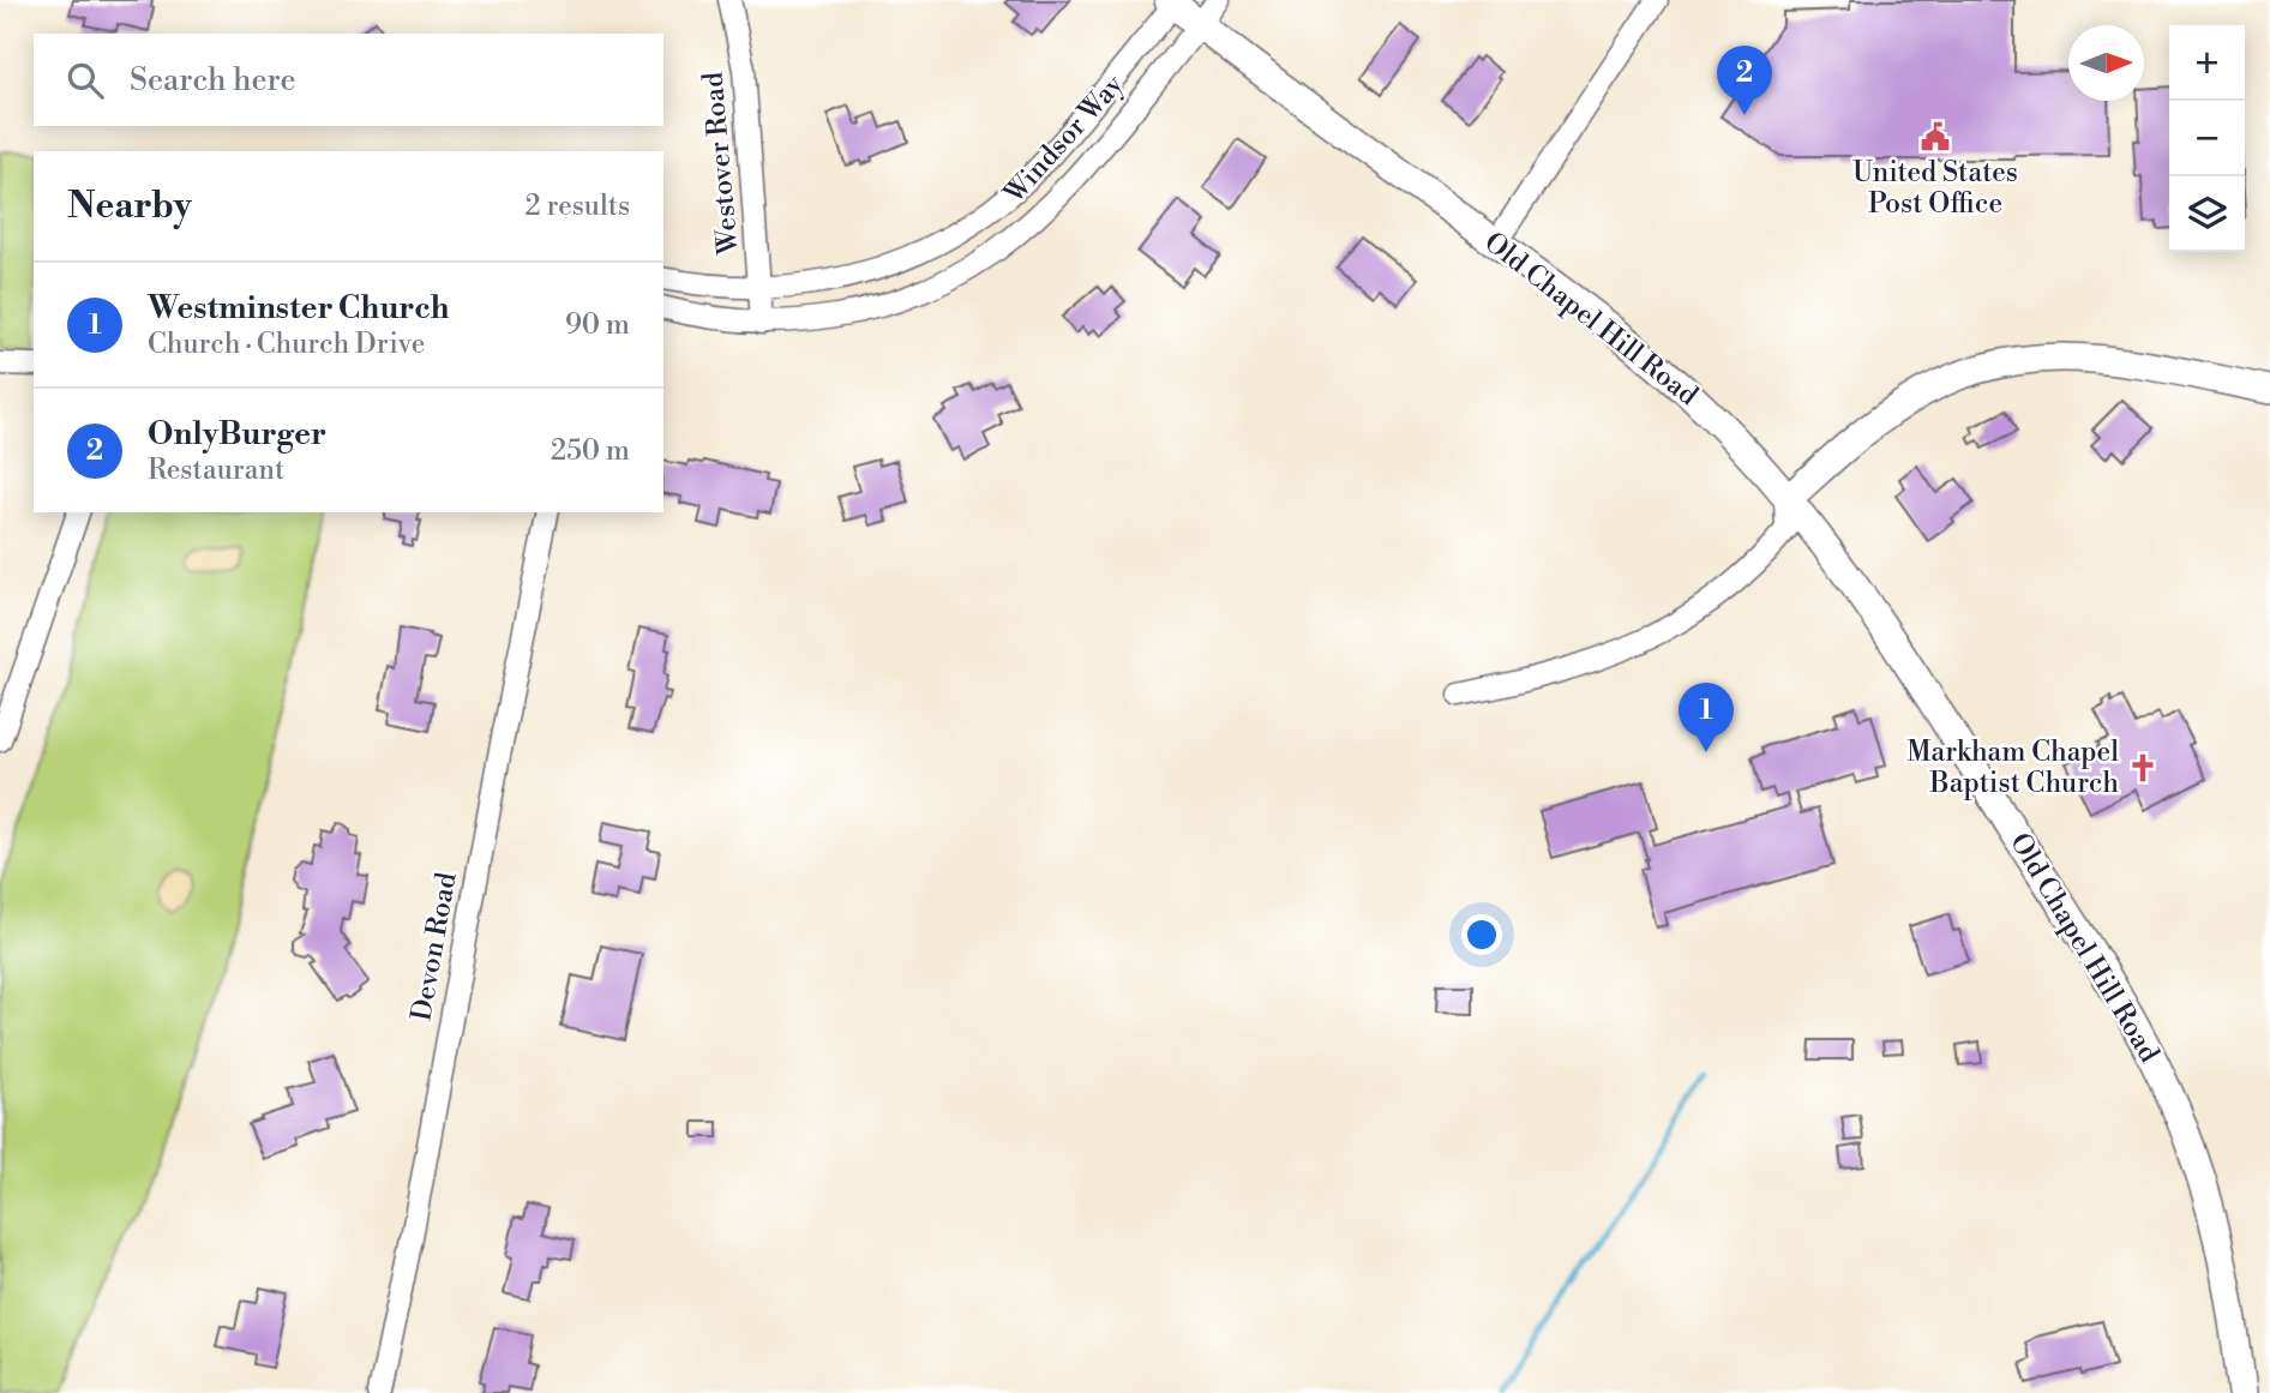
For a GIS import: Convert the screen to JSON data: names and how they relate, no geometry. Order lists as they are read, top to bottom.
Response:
{
  "streets": {
    "street": [
      "Windsor Way",
      "Westover Road",
      "Old Chapel Hill Road",
      "Devon Road"
    ]
  },
  "crossings": [
    ["Windsor Way", "Westover Road"],
    ["Windsor Way", "Old Chapel Hill Road"]
  ],
  "places": {
    "public building": ["United States Post Office"],
    "church": ["Markham Chapel Baptist Church"]
  },
  "north": "right",
  "page": {
    "map_buttons": ["+", "−"],
    "search": "Search here",
    "pins": ["2", "1"],
    "heading": ["Nearby", "2 results"],
    "list": [
      {
        "mark": "1",
        "name": "Westminster Church",
        "note": "Church · Church Drive",
        "value": "90 m"
      },
      {
        "mark": "2",
        "name": "OnlyBurger",
        "note": "Restaurant",
        "value": "250 m"
      }
    ]
  }
}
